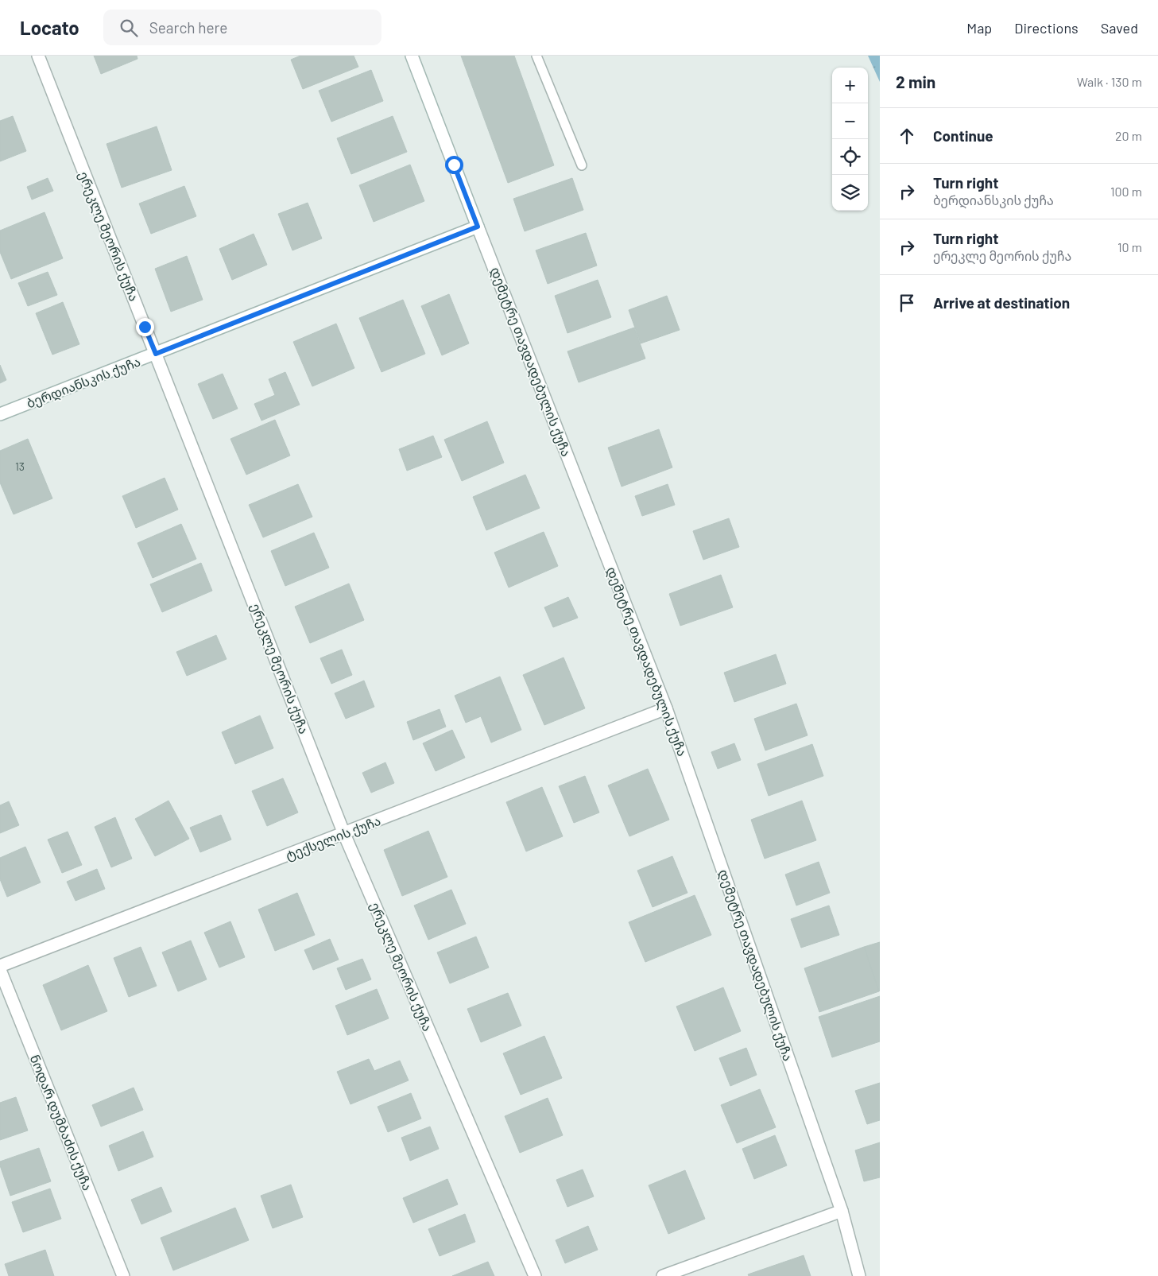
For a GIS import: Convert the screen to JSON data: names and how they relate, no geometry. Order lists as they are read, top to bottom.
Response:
{
  "streets": {
    "street": [
      "ერეკლე მეორის ქუჩა",
      "დემეტრე თავდადებულის ქუჩა",
      "ბერდიანსკის ქუჩა",
      "ტექსელის ქუჩა",
      "ნოდარ დუმბაძის ქუჩა"
    ]
  },
  "crossings": [
    ["ერეკლე მეორის ქუჩა", "ბერდიანსკის ქუჩა"],
    ["ერეკლე მეორის ქუჩა", "ტექსელის ქუჩა"],
    ["დემეტრე თავდადებულის ქუჩა", "ბერდიანსკის ქუჩა"],
    ["დემეტრე თავდადებულის ქუჩა", "ტექსელის ქუჩა"]
  ],
  "house_numbers": ["13"],
  "page": {
    "header": "Locato",
    "search": "Search here",
    "nav": ["Map", "Directions", "Saved"],
    "heading": ["2 min", "Walk · 130 m"],
    "map_buttons": ["+", "−"],
    "list": [
      ["Continue", "20 m"],
      ["Turn right", "ბერდიანსკის ქუჩა", "100 m"],
      ["Turn right", "ერეკლე მეორის ქუჩა", "10 m"],
      "Arrive at destination"
    ]
  }
}
